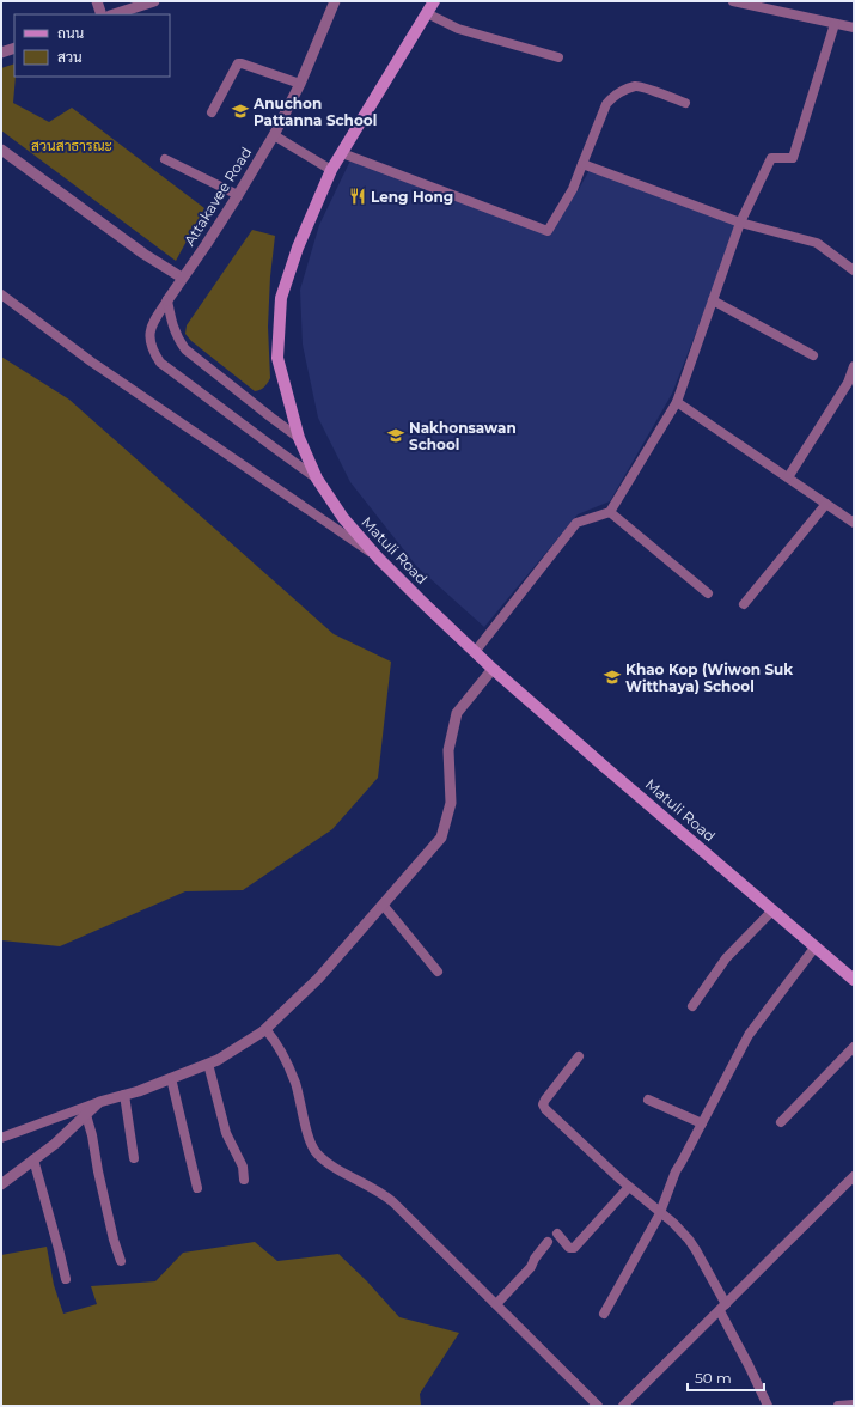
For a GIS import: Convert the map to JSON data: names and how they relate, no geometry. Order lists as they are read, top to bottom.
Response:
{
  "streets": {
    "main road": ["Matuli Road"],
    "street": ["Attakavee Road"]
  },
  "parks": ["สวนสาธารณะ"],
  "places": {
    "school or university": ["Anuchon Pattanna School", "Nakhonsawan School", "Khao Kop (Wiwon Suk Witthaya) School"],
    "restaurant": ["Leng Hong"]
  },
  "legend": ["ถนน", "สวน"],
  "scale_bar": "50 m"
}
